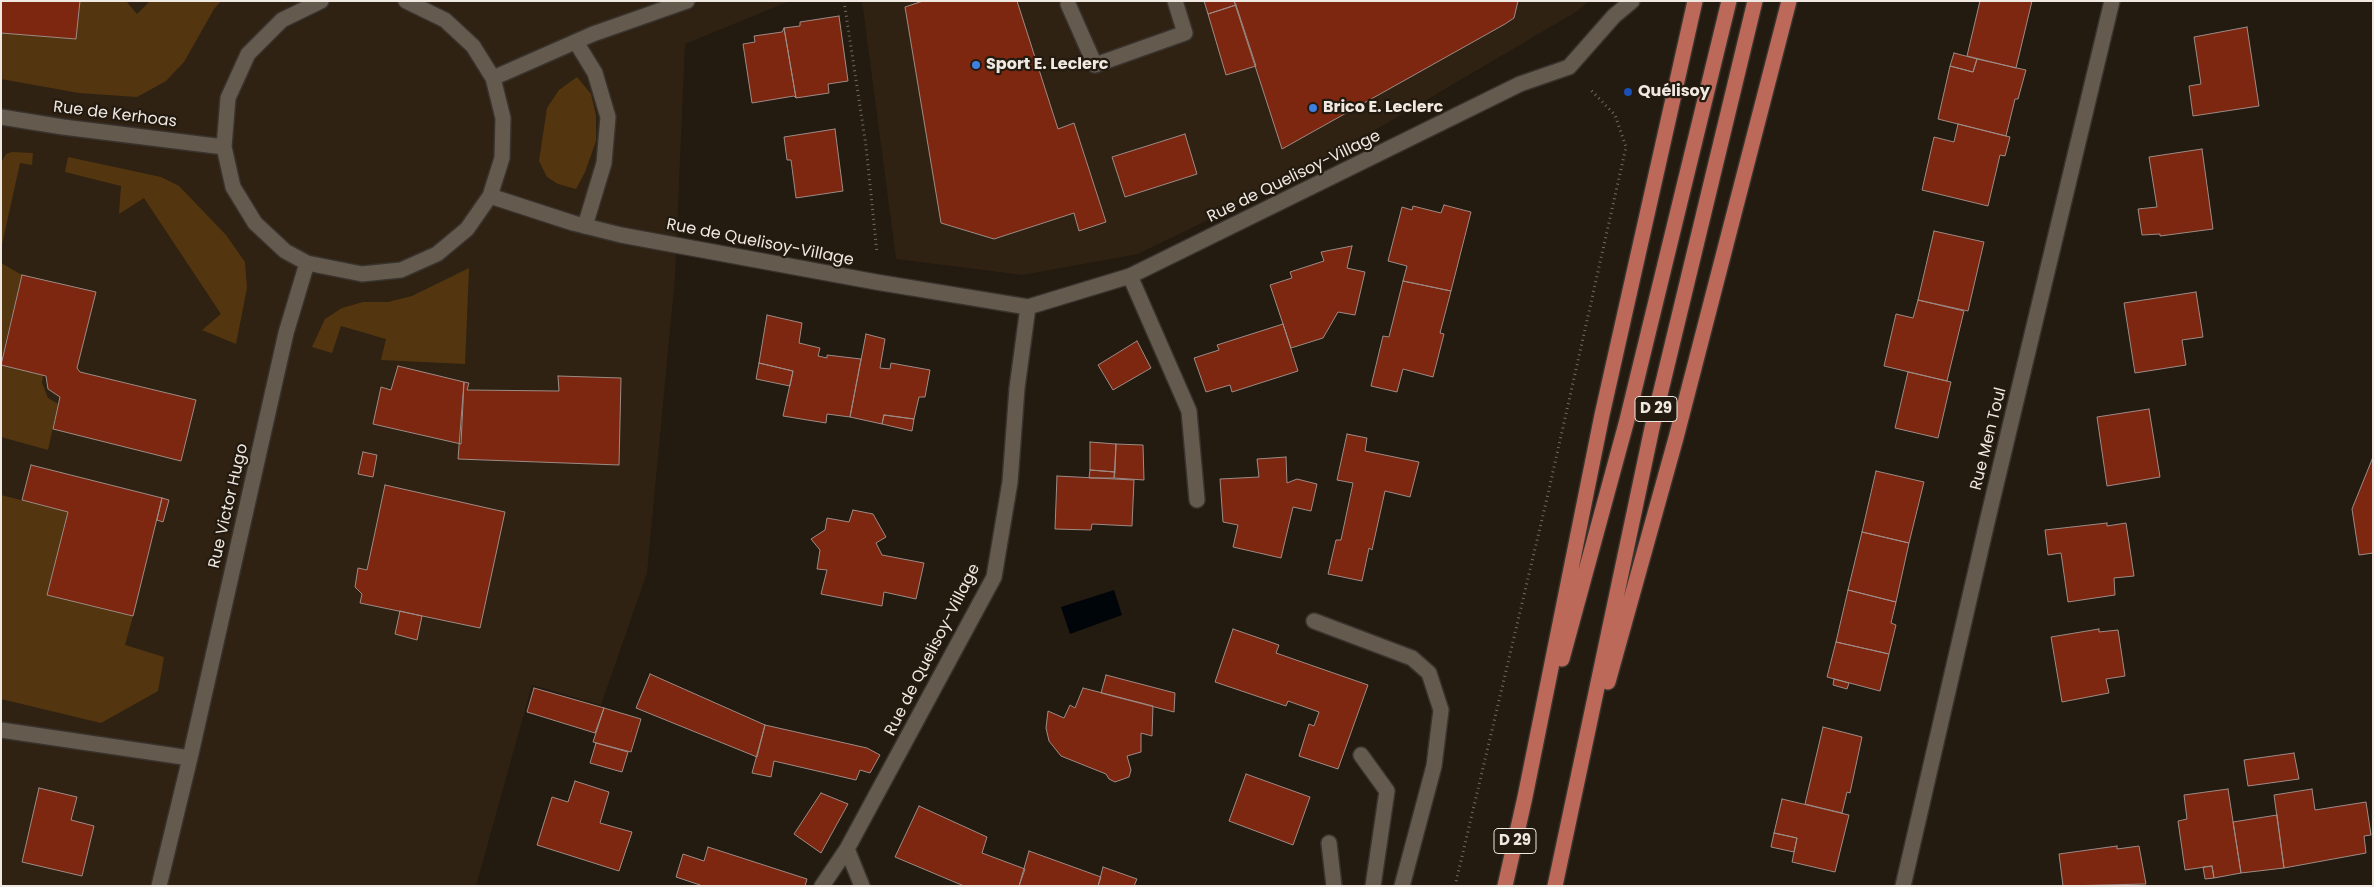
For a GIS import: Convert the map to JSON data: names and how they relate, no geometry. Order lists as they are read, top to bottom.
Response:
{
  "streets": {
    "main road": ["D 29"],
    "street": [
      "Rue de Kerhoas",
      "Rue de Quelisoy-Village",
      "Rue Men Toul",
      "Rue Victor Hugo"
    ]
  },
  "places": ["Sport E. Leclerc", "Quélisoy", "Brico E. Leclerc"]
}
